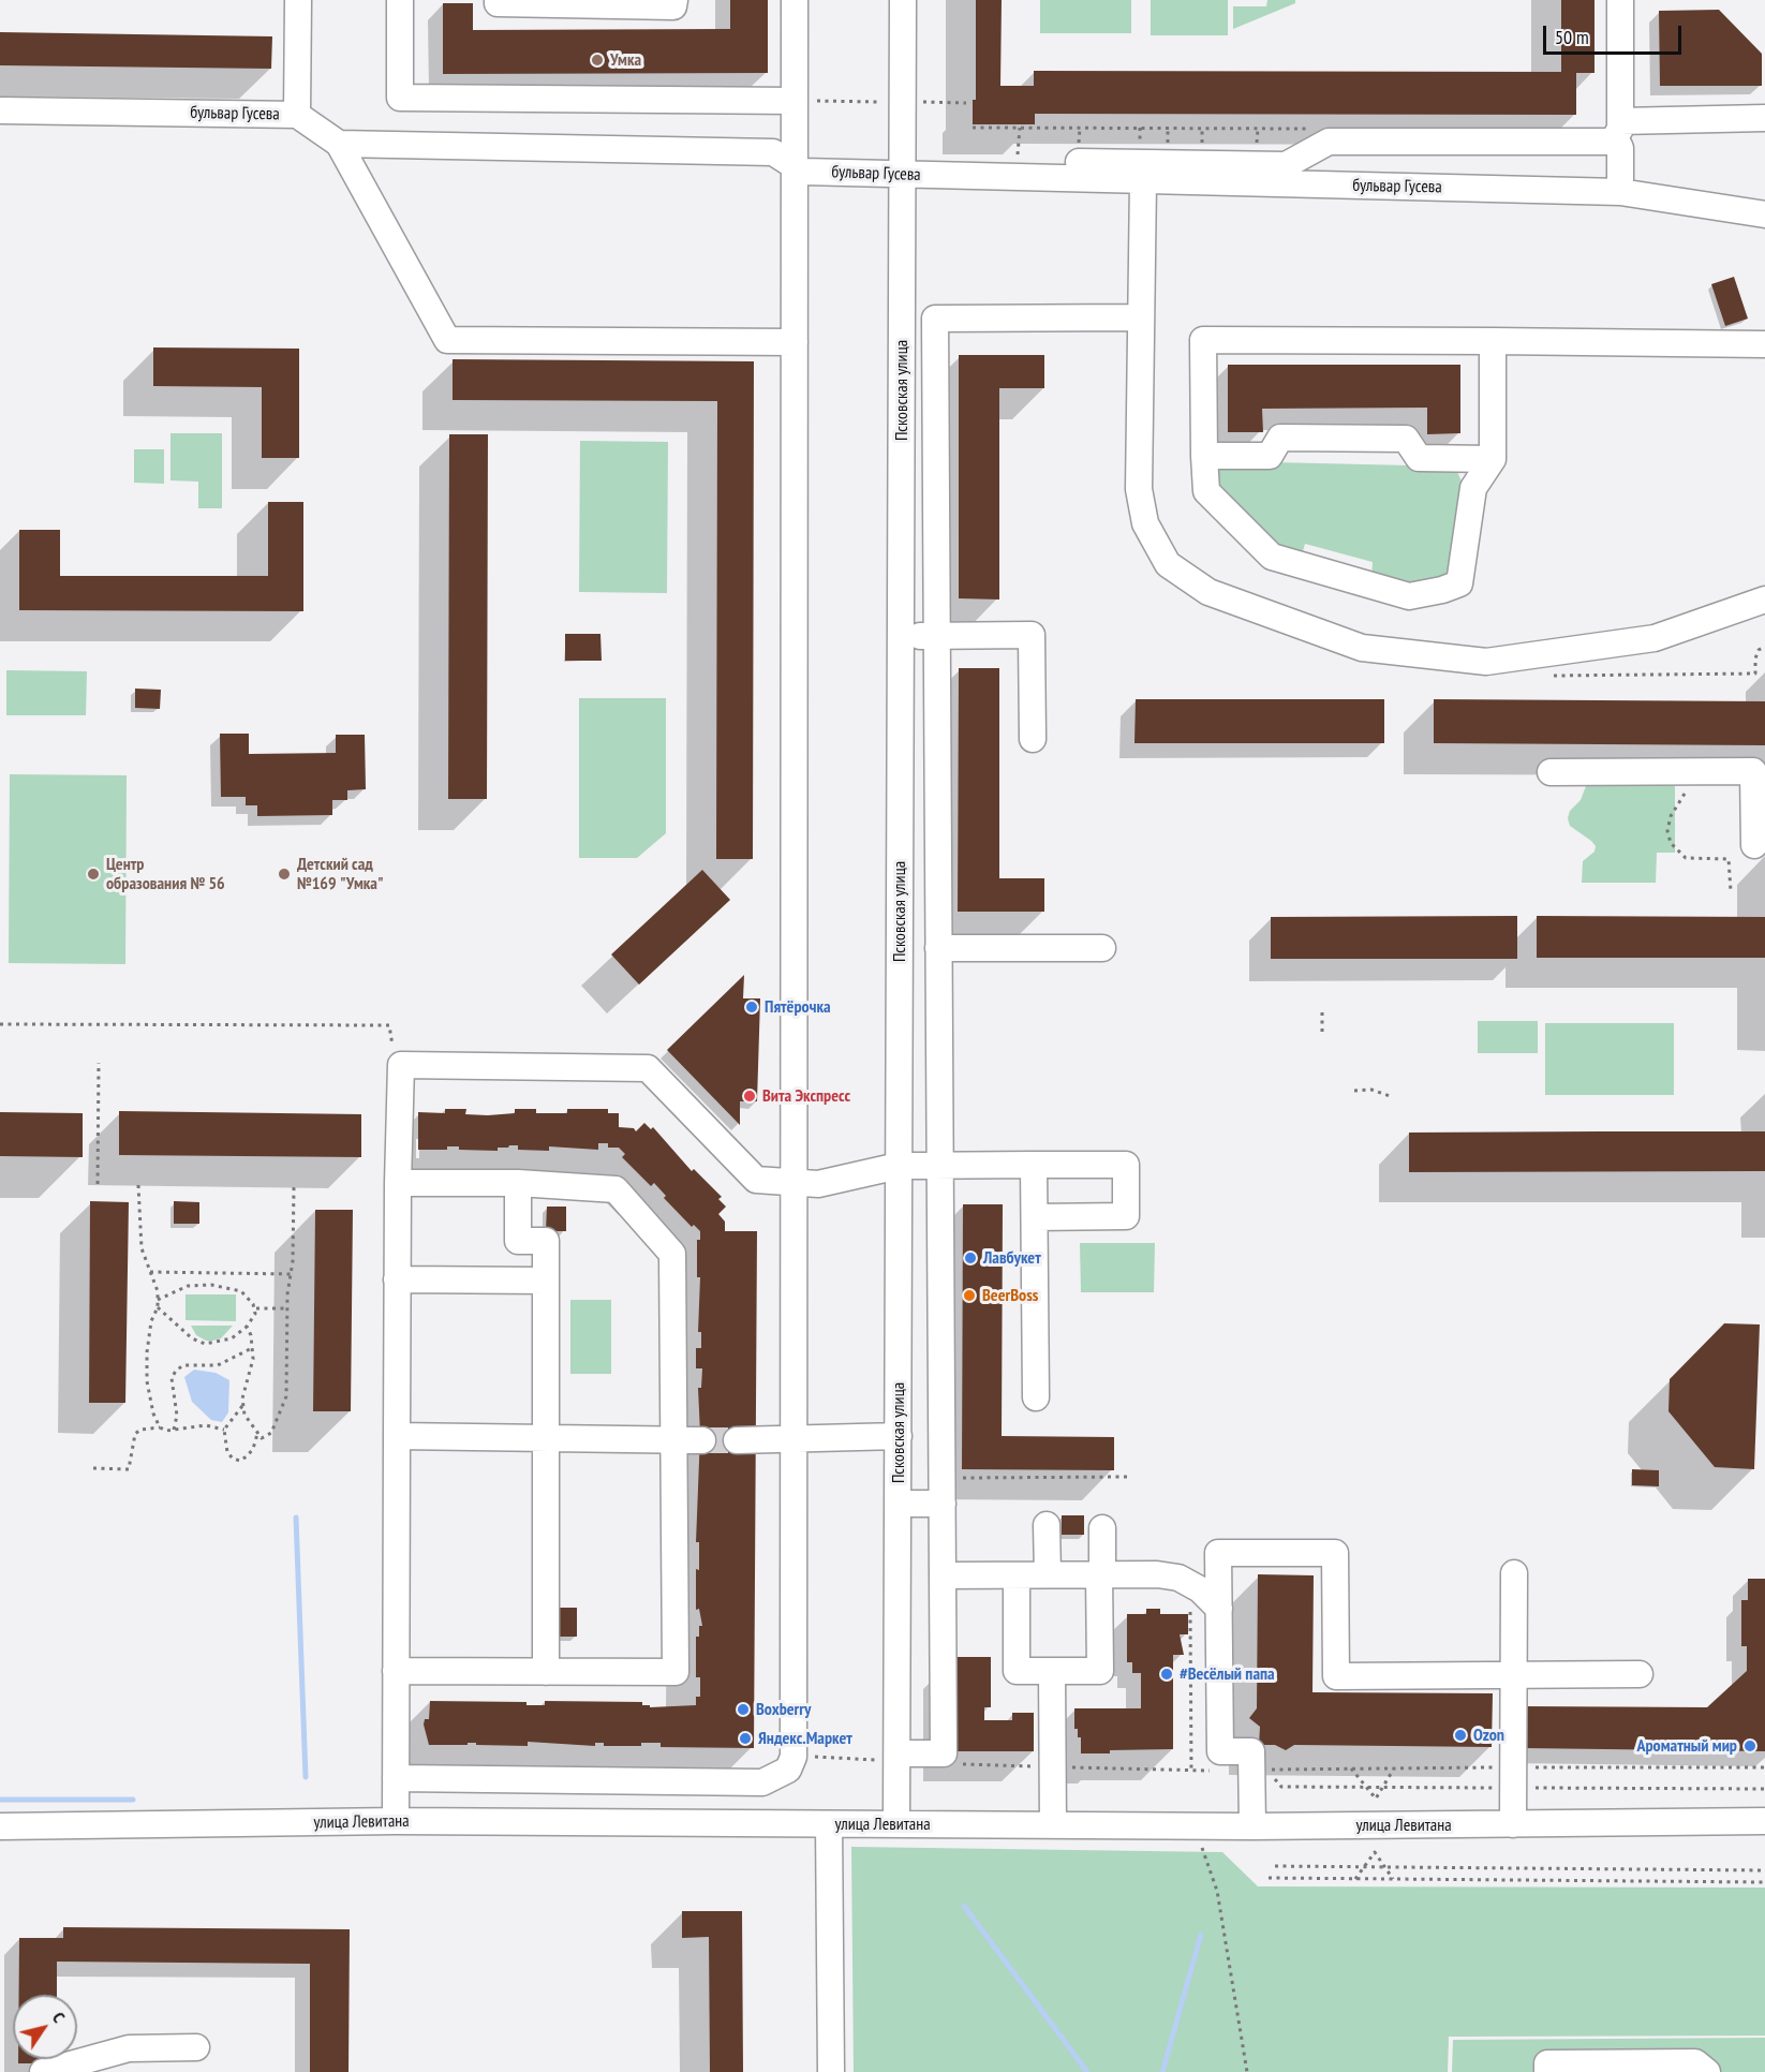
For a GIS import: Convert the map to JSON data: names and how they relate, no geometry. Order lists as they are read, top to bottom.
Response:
{
  "streets": {
    "street": ["бульвар Гусева", "Псковская улица", "улица Левитана"]
  },
  "crossings": [
    ["бульвар Гусева", "Псковская улица"],
    ["Псковская улица", "улица Левитана"]
  ],
  "places": [
    "Умка",
    "Центр образования № 56",
    "Детский сад №169 \"Умка\"",
    "Пятёрочка",
    "Вита Экспресс",
    "Лавбукет",
    "BeerBoss",
    "#Весёлый папа",
    "Boxberry",
    "Ozon",
    "Яндекс.Маркет",
    "Ароматный мир"
  ],
  "scale_bar": "50 m",
  "north": "top right"
}
